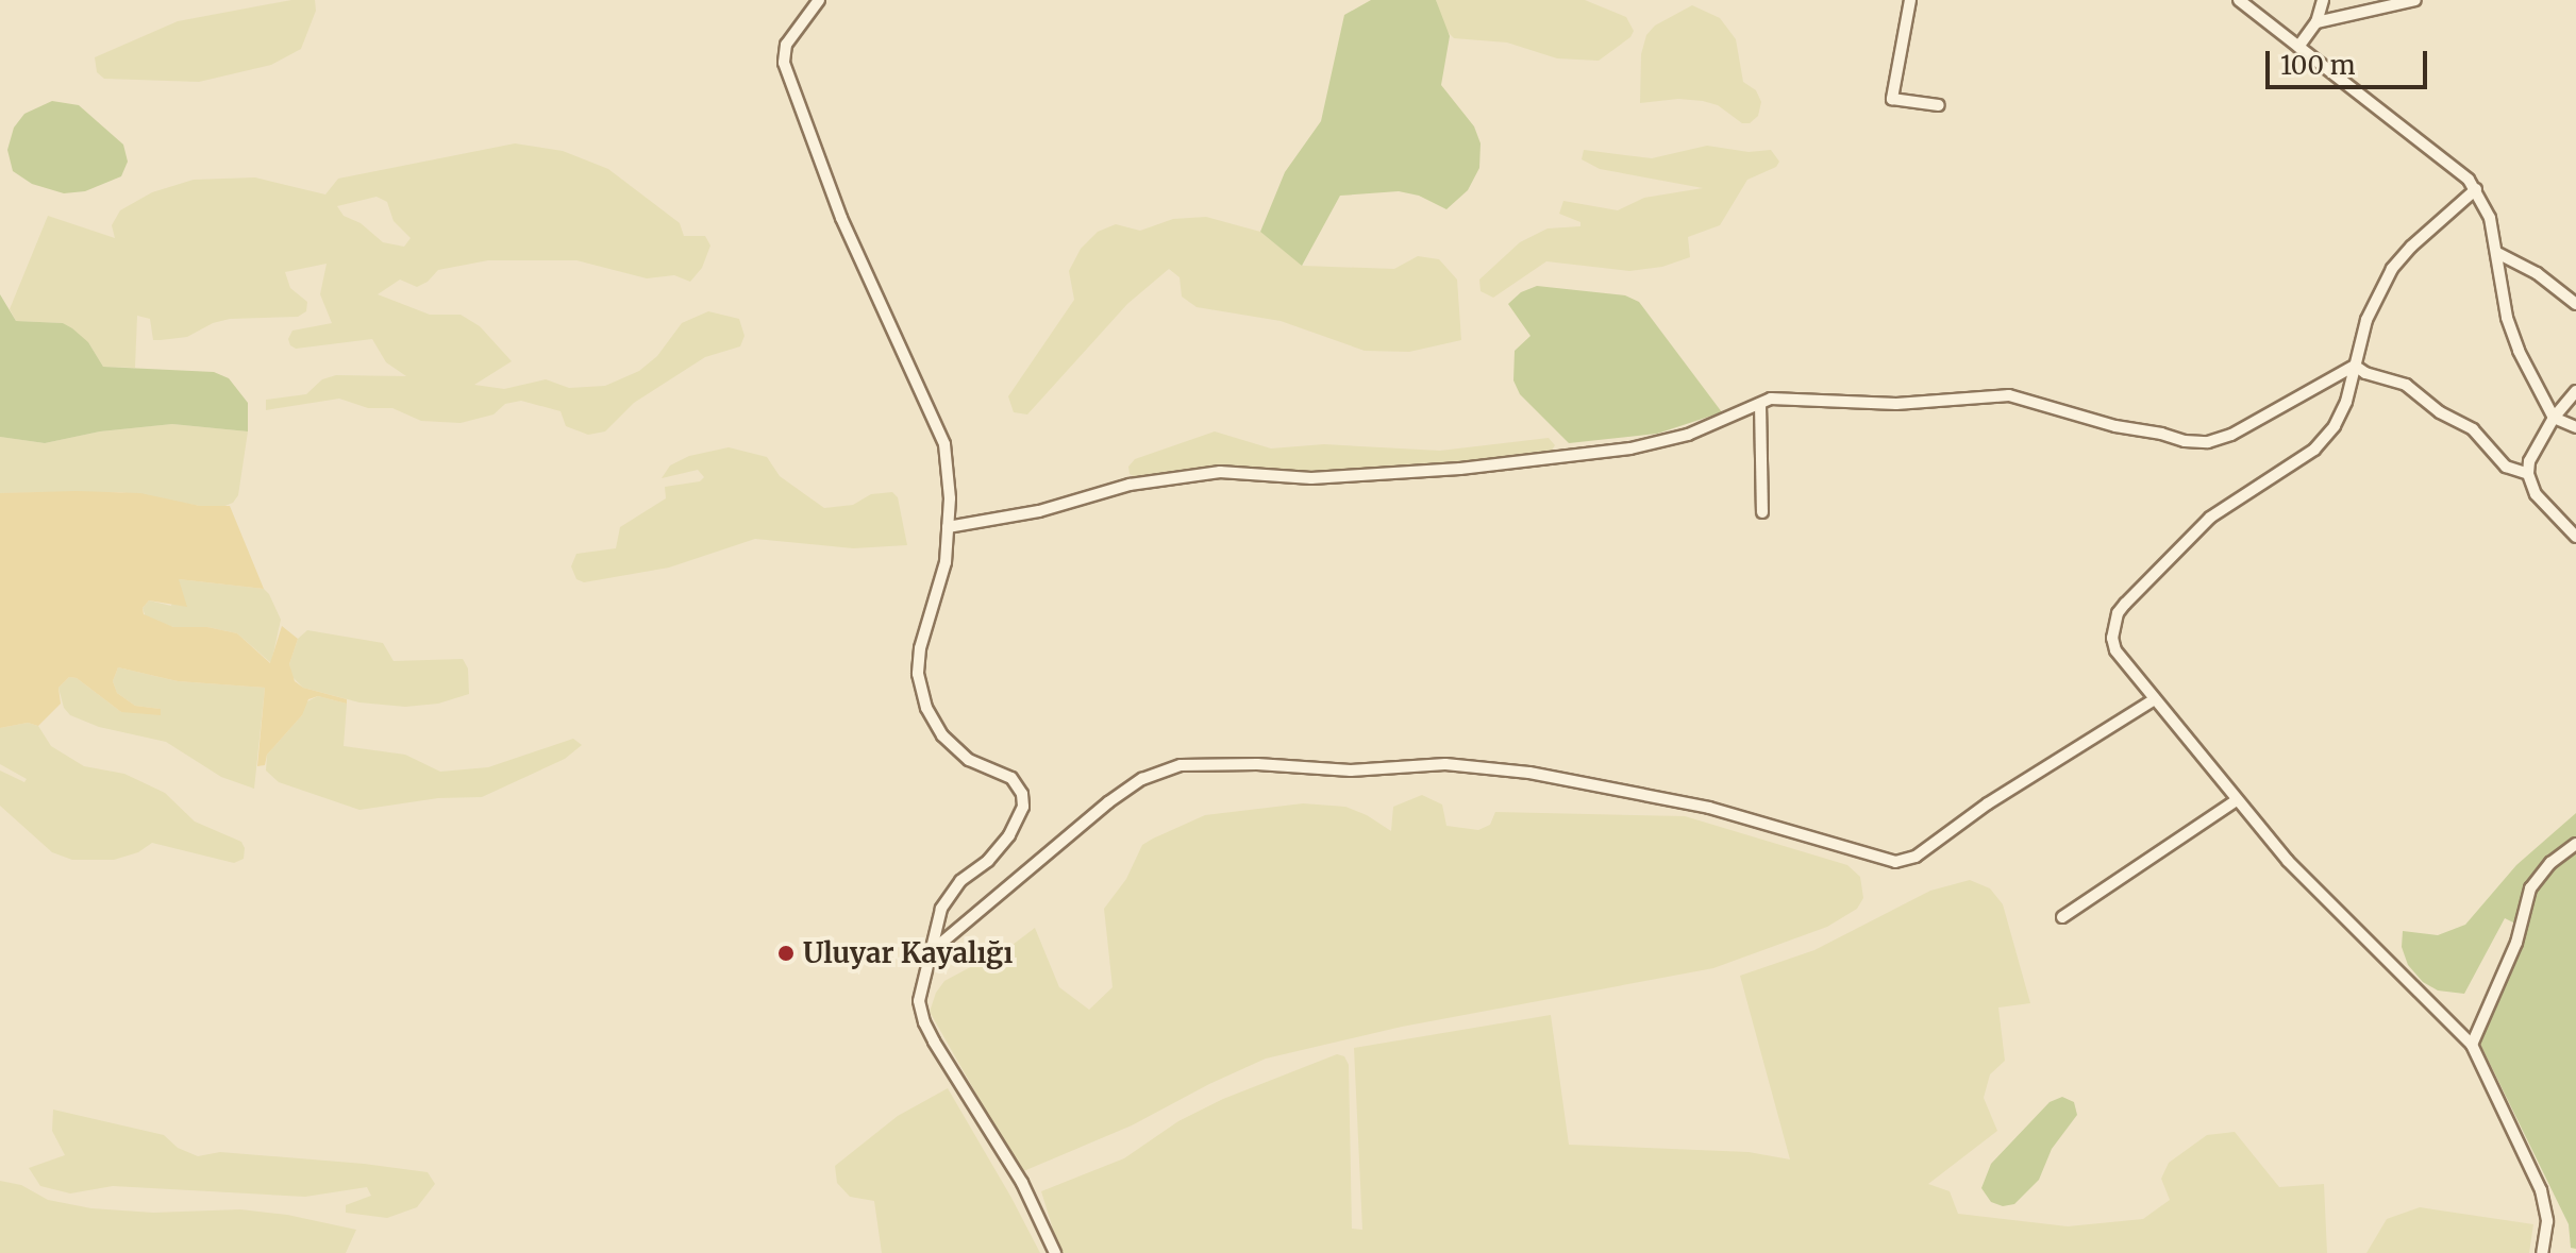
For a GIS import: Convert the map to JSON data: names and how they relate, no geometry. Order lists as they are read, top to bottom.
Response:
{
  "places": ["Uluyar Kayalığı"],
  "scale_bar": "100 m"
}
